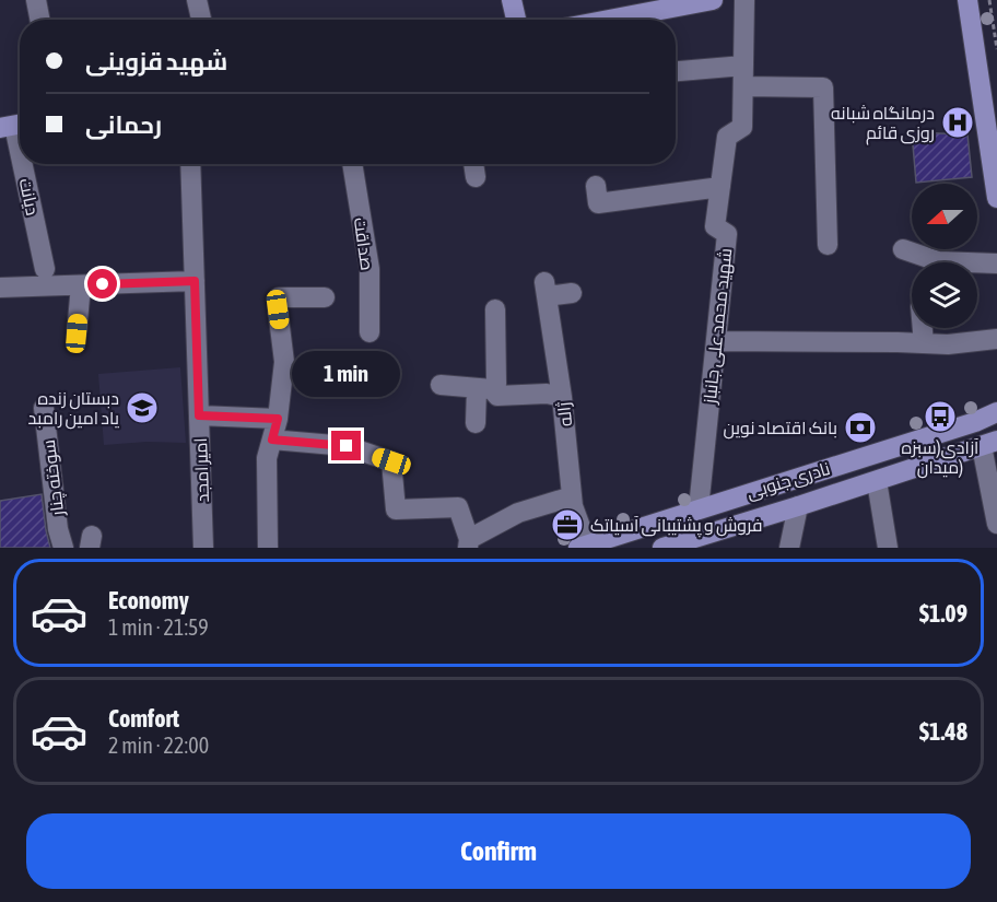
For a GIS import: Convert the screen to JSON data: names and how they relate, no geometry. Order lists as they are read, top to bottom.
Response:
{
  "streets": {
    "main road": ["نادری جنوبی"],
    "street": [
      "دیانت",
      "صداقت",
      "شهید محمد علی جانباز",
      "ژاله",
      "امیر امجد",
      "سوخته چنار"
    ]
  },
  "crossings": [
    ["شهید محمد علی جانباز", "نادری جنوبی"],
    ["ژاله", "نادری جنوبی"]
  ],
  "places": {
    "hospital": ["درمانگاه شبانه روزی قائم"],
    "school or university": ["دبستان زنده یاد امین رامبد"],
    "bus stop": ["آزادی(سبزه میدان)"],
    "bank": ["بانک اقتصاد نوین"],
    "office": ["فروش و پشتیبانی آسیاتک"]
  },
  "north": "left",
  "page": {
    "banner": ["شهید قزوینی", "رحمانی"],
    "bubble": "1 min",
    "list": [
      {
        "name": "Economy",
        "note": "1 min · 21:59",
        "value": "$1.09"
      },
      {
        "name": "Comfort",
        "note": "2 min · 22:00",
        "value": "$1.48"
      }
    ],
    "buttons": "Confirm"
  }
}
